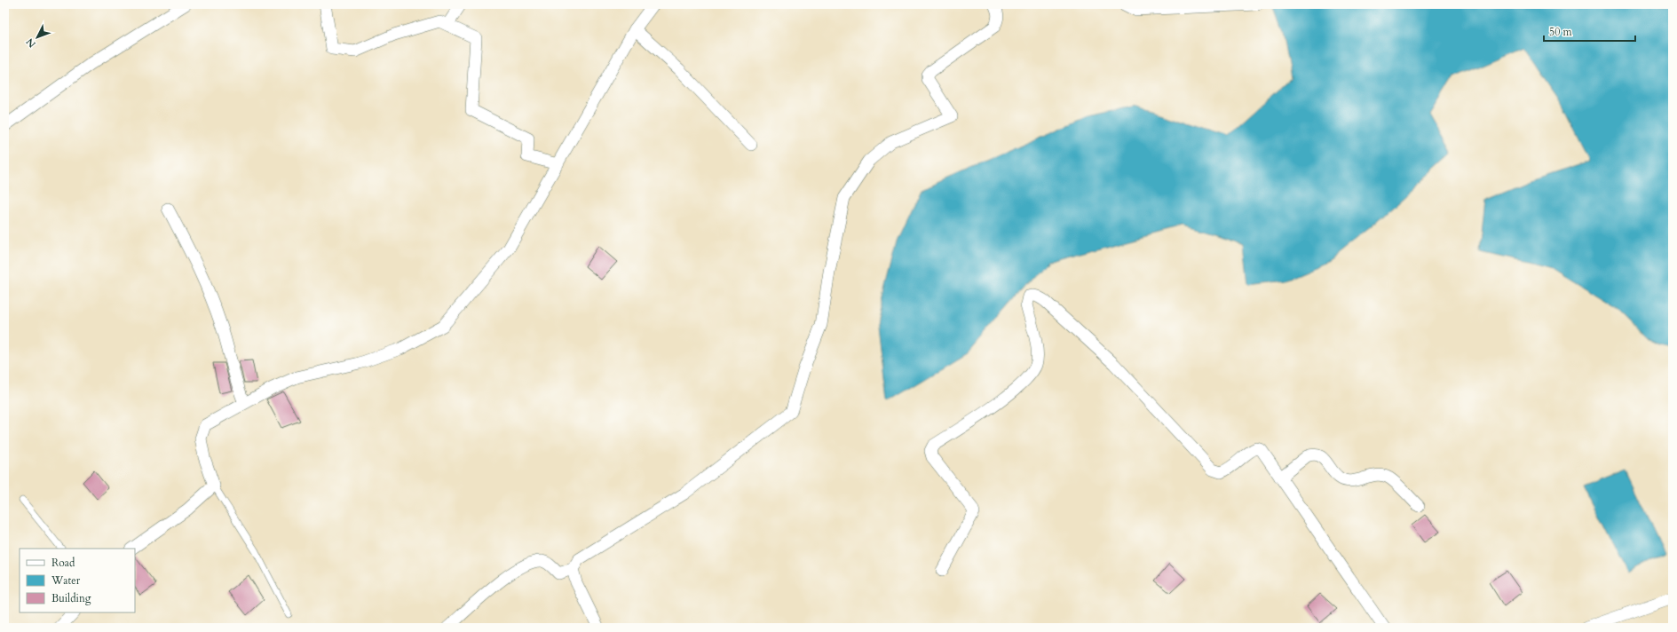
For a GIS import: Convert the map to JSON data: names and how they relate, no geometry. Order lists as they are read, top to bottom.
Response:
{
  "legend": ["Road", "Water", "Building"],
  "scale_bar": "50 m",
  "north": "bottom left"
}
